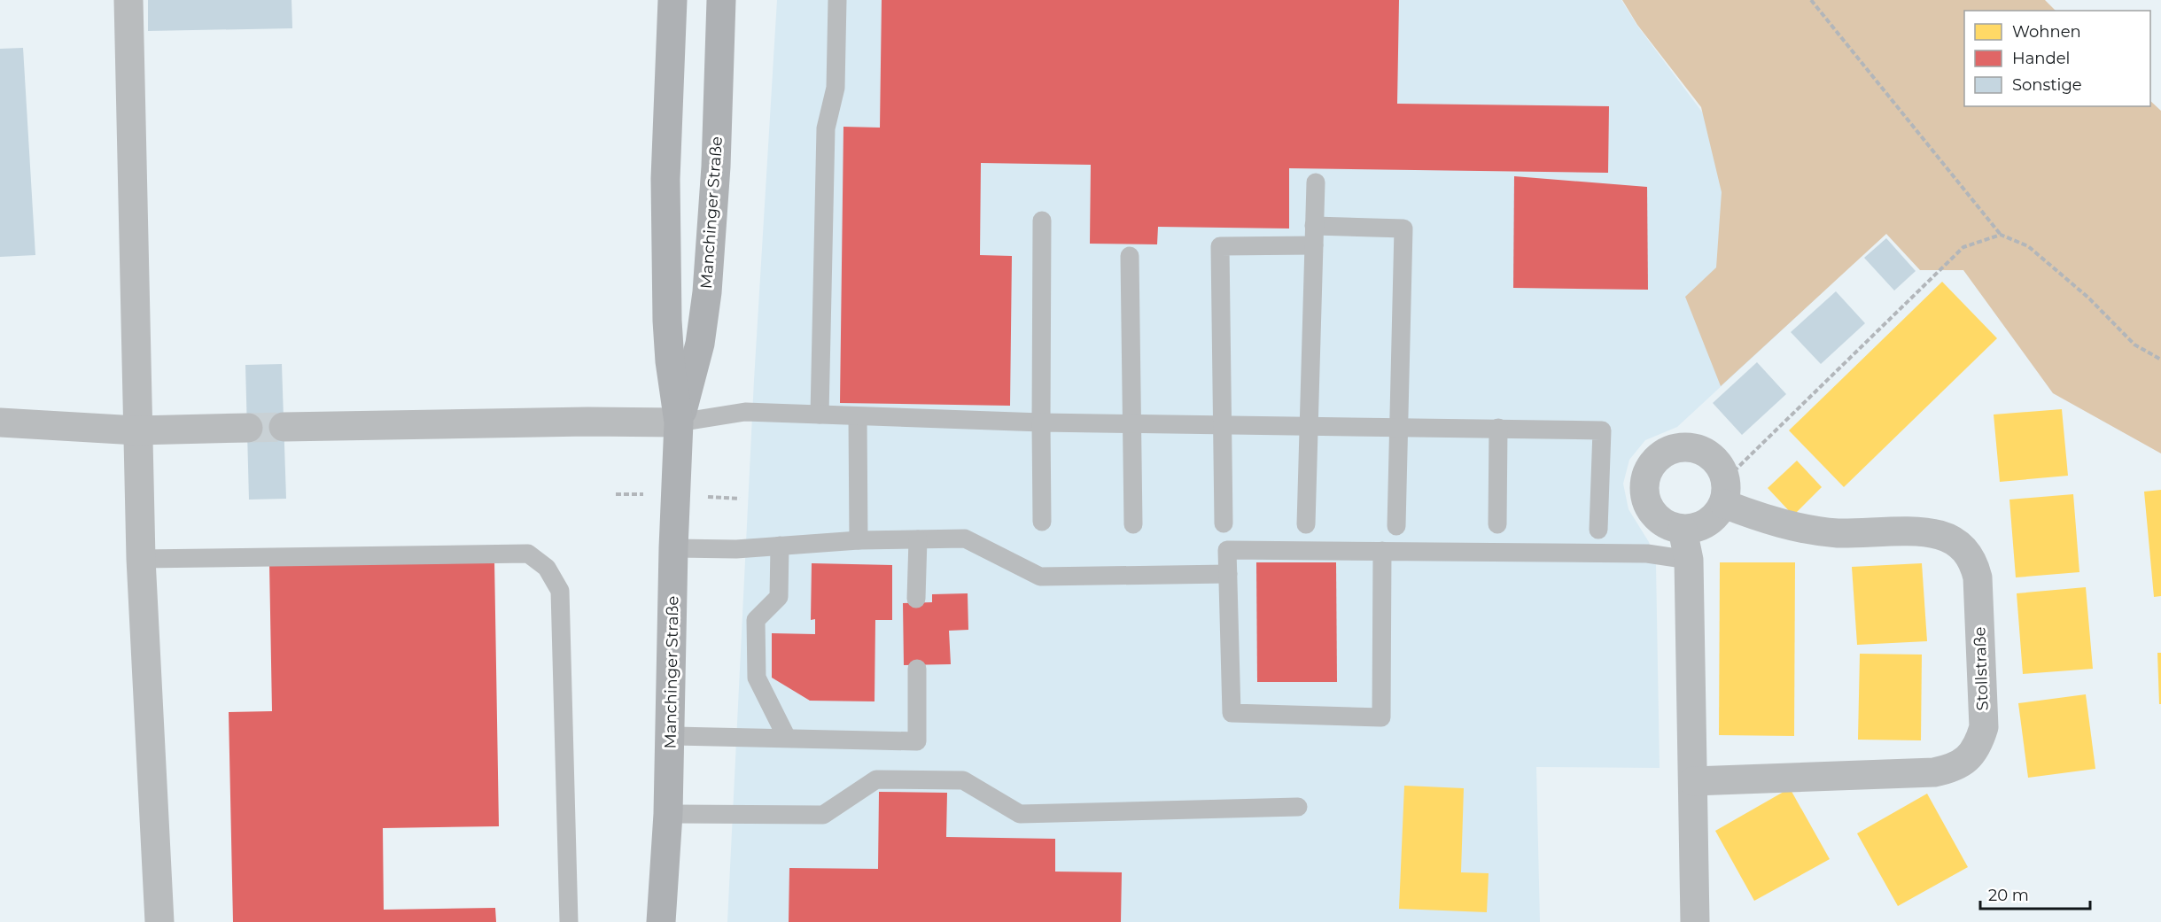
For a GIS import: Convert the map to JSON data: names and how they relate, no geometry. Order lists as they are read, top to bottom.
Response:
{
  "streets": {
    "main road": ["Manchinger Straße"],
    "street": ["Stollstraße"]
  },
  "legend": ["Wohnen", "Handel", "Sonstige"],
  "scale_bar": "20 m"
}
